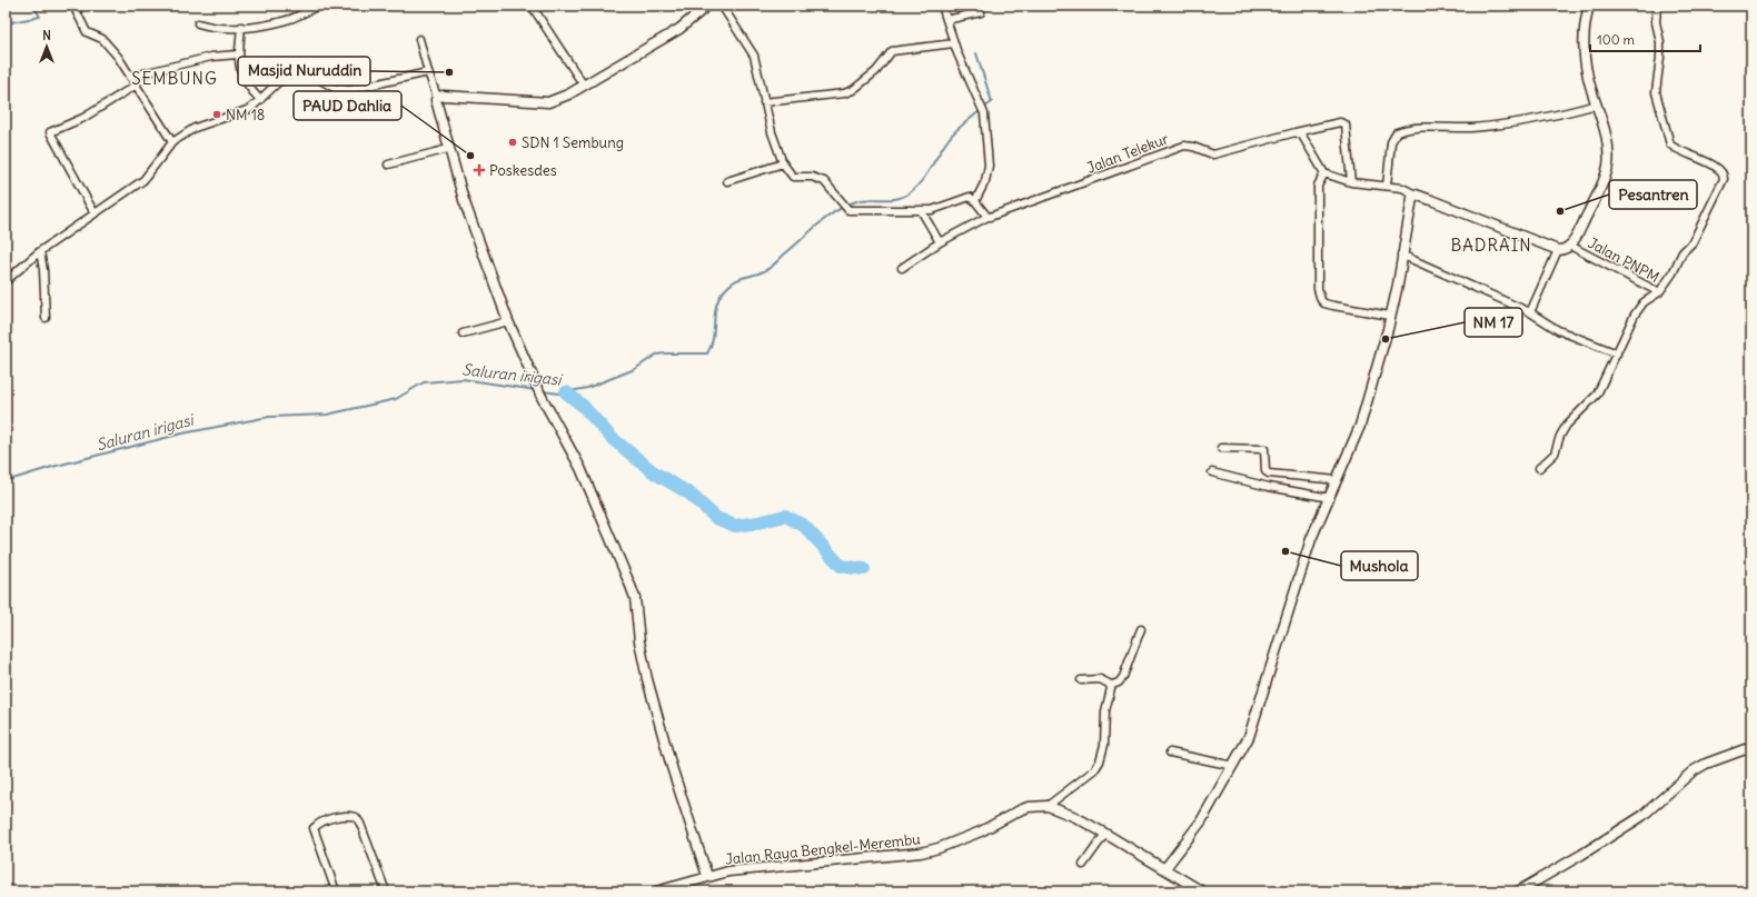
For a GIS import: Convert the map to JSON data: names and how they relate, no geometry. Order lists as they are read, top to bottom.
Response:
{
  "streets": {
    "street": ["Jalan Telekur", "Jalan PNPM", "Jalan Raya Bengkel-Merembu"]
  },
  "districts": ["SEMBUNG", "BADRAIN"],
  "water": ["Saluran irigasi"],
  "places": {
    "other": [
      "Masjid Nuruddin",
      "NM 18",
      "SDN 1 Sembung",
      "PAUD Dahlia",
      "Pesantren",
      "NM 17",
      "Mushola"
    ],
    "health": ["Poskesdes"]
  },
  "scale_bar": "100 m",
  "north": "top"
}
